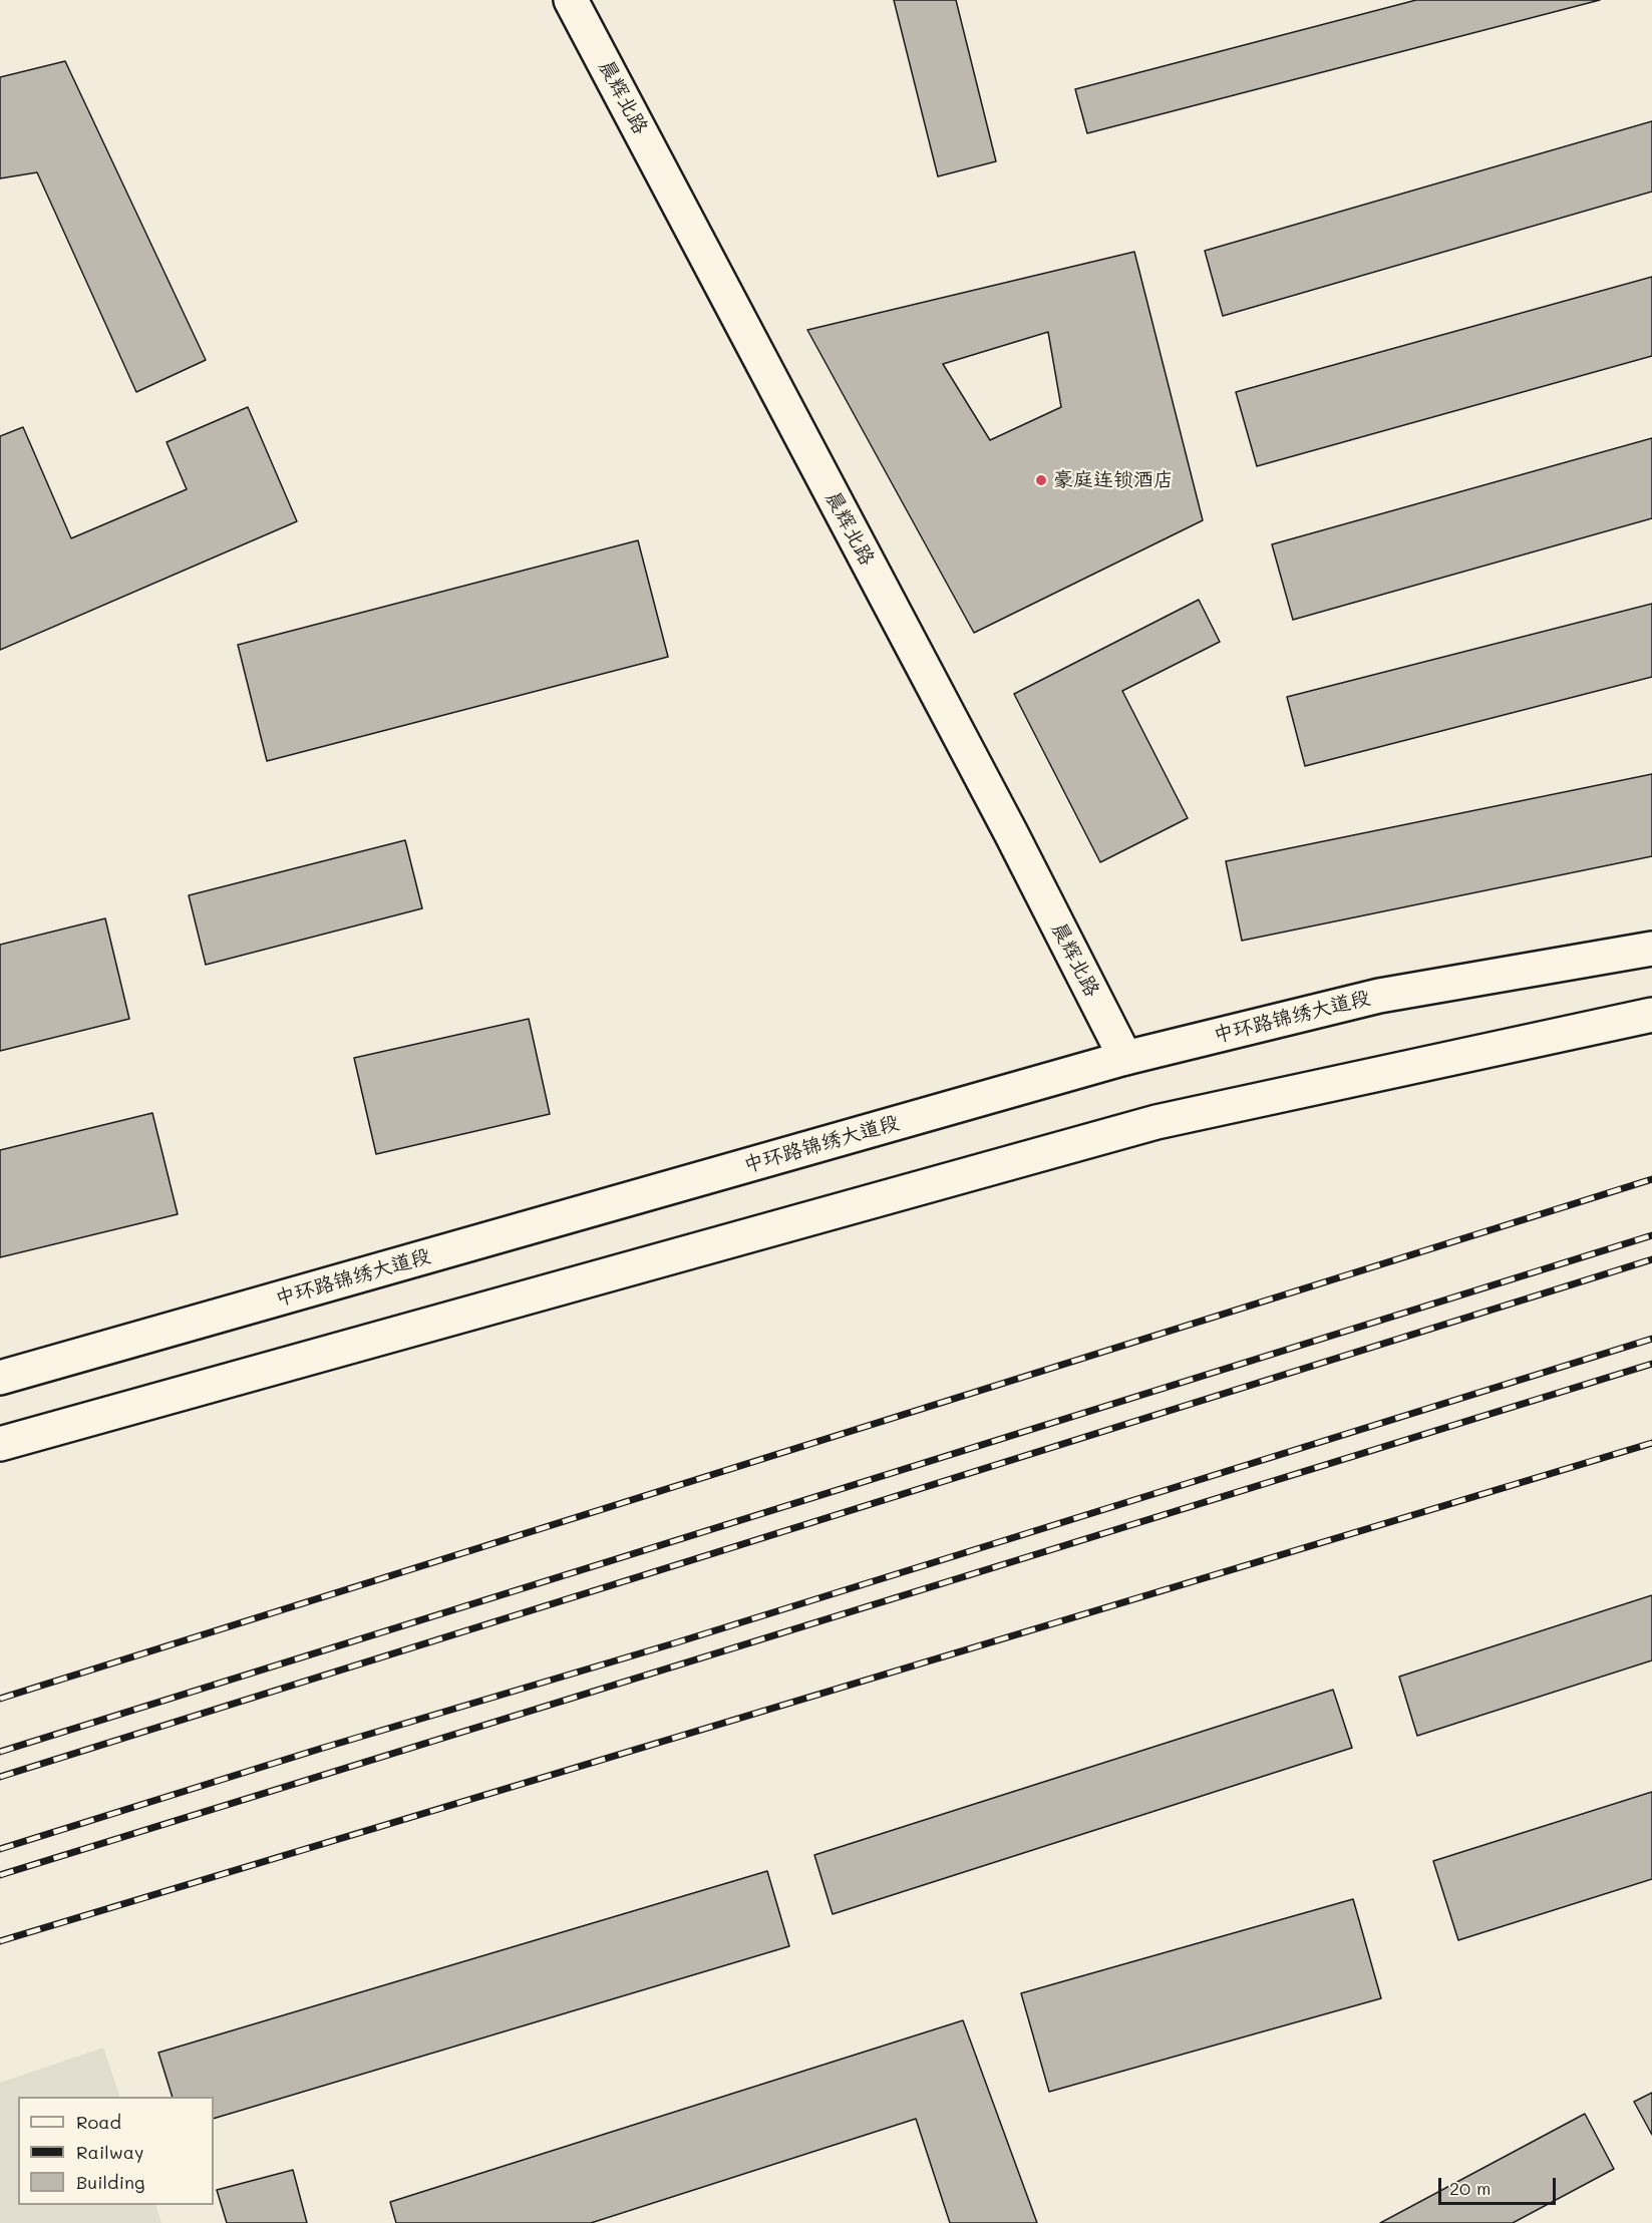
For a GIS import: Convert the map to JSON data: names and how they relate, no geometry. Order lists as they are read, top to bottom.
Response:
{
  "streets": {
    "main road": ["晨辉北路", "中环路锦绣大道段"]
  },
  "crossings": [
    ["晨辉北路", "中环路锦绣大道段"]
  ],
  "places": ["豪庭连锁酒店"],
  "legend": ["Road", "Railway", "Building"],
  "scale_bar": "20 m"
}
